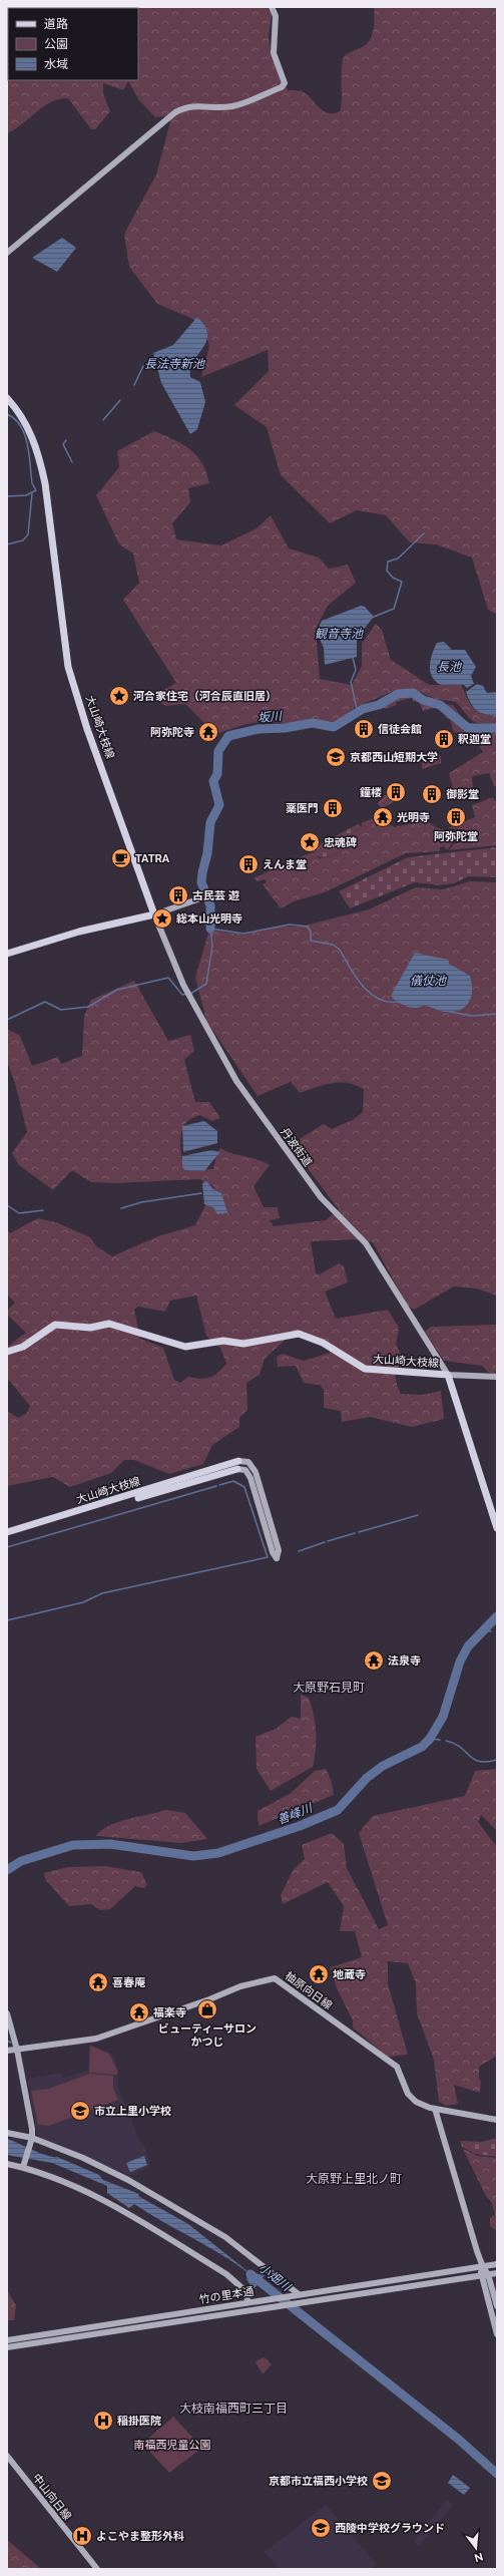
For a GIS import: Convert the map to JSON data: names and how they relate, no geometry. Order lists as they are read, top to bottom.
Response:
{
  "streets": {
    "main road": ["大山崎大枝線"],
    "street": [
      "丹波街道",
      "柚原向日線",
      "竹の里本通",
      "中山向日線"
    ]
  },
  "crossings": [
    ["大山崎大枝線", "丹波街道"]
  ],
  "districts": ["大原野石見町", "大原野上里北ノ町", "大枝南福西町三丁目"],
  "water": [
    "長法寺新池",
    "観音寺池",
    "長池",
    "坂川",
    "儀仗池",
    "善峰川",
    "小畑川"
  ],
  "parks": ["南福西児童公園"],
  "places": {
    "place": ["河合家住宅（河合辰直旧居）", "忠魂碑", "総本山光明寺"],
    "building": [
      "信徒会館",
      "釈迦堂",
      "鐘楼",
      "御影堂",
      "薬医門",
      "阿弥陀堂",
      "えんま堂",
      "古民芸 遊"
    ],
    "temple": [
      "阿弥陀寺",
      "光明寺",
      "法泉寺",
      "地蔵寺",
      "喜春庵",
      "福楽寺"
    ],
    "school or university": [
      "京都西山短期大学",
      "市立上里小学校",
      "京都市立福西小学校",
      "西陵中学校グラウンド"
    ],
    "cafe": ["TATRA"],
    "shop": ["ビューティーサロン かつじ"],
    "hospital": ["稲掛医院", "よこやま整形外科"]
  },
  "legend": ["道路", "公園", "水域"],
  "north": "bottom"
}
